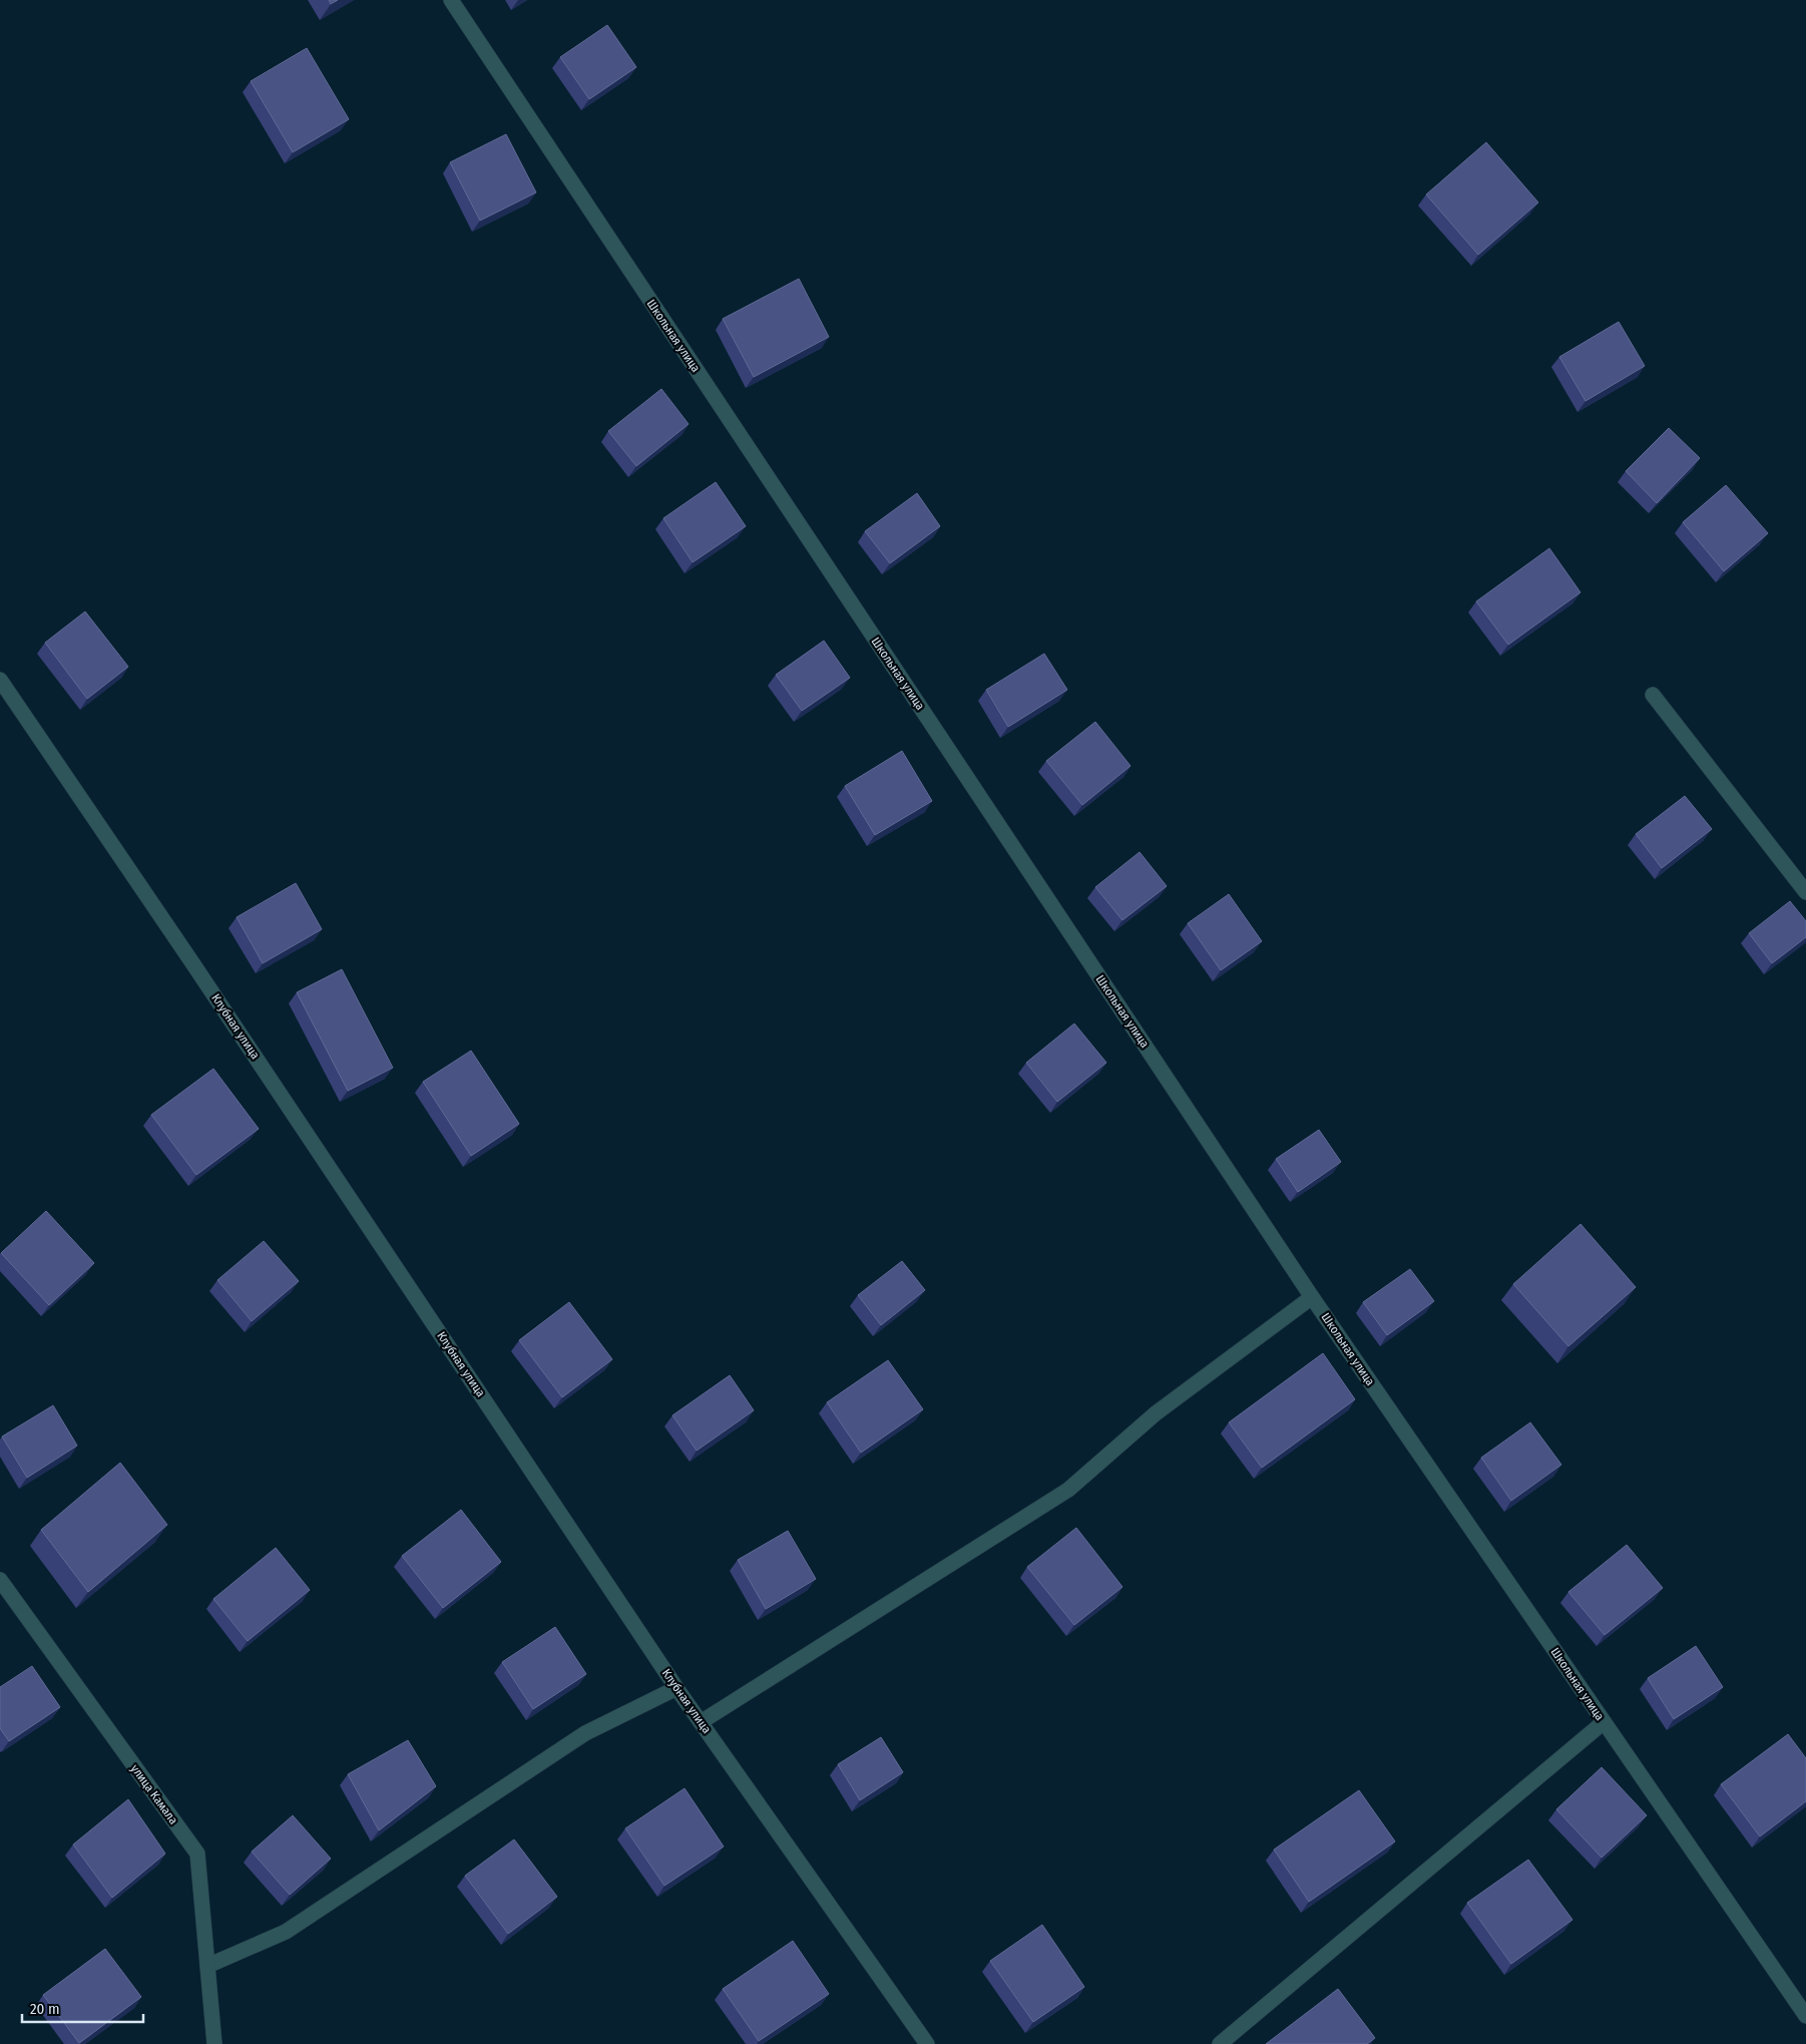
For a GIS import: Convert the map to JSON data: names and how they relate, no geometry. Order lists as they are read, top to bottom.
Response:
{
  "streets": {
    "street": ["Школьная улица", "Клубная улица", "улица Камала"]
  },
  "scale_bar": "20 m"
}
